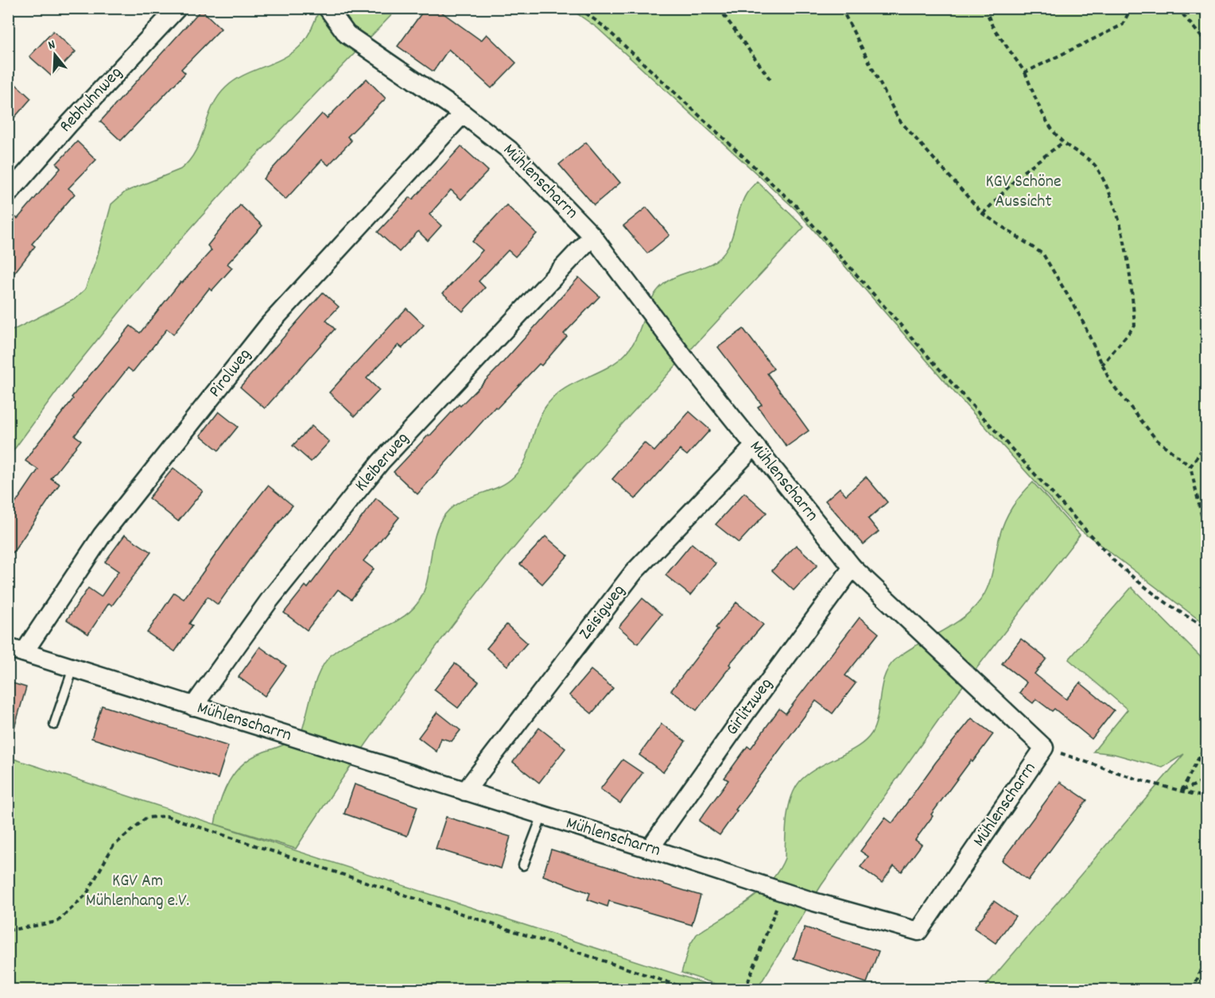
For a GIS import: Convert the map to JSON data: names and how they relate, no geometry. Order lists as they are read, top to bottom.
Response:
{
  "streets": {
    "street": [
      "Rebhuhnweg",
      "Mühlenscharrn",
      "Pirolweg",
      "Kleiberweg",
      "Zeisigweg",
      "Girlitzweg"
    ]
  },
  "crossings": [
    ["Mühlenscharrn", "Pirolweg"],
    ["Mühlenscharrn", "Kleiberweg"],
    ["Mühlenscharrn", "Zeisigweg"],
    ["Mühlenscharrn", "Girlitzweg"]
  ],
  "parks": ["KGV Schöne Aussicht", "KGV Am Mühlenhang e.V."],
  "north": "top"
}
